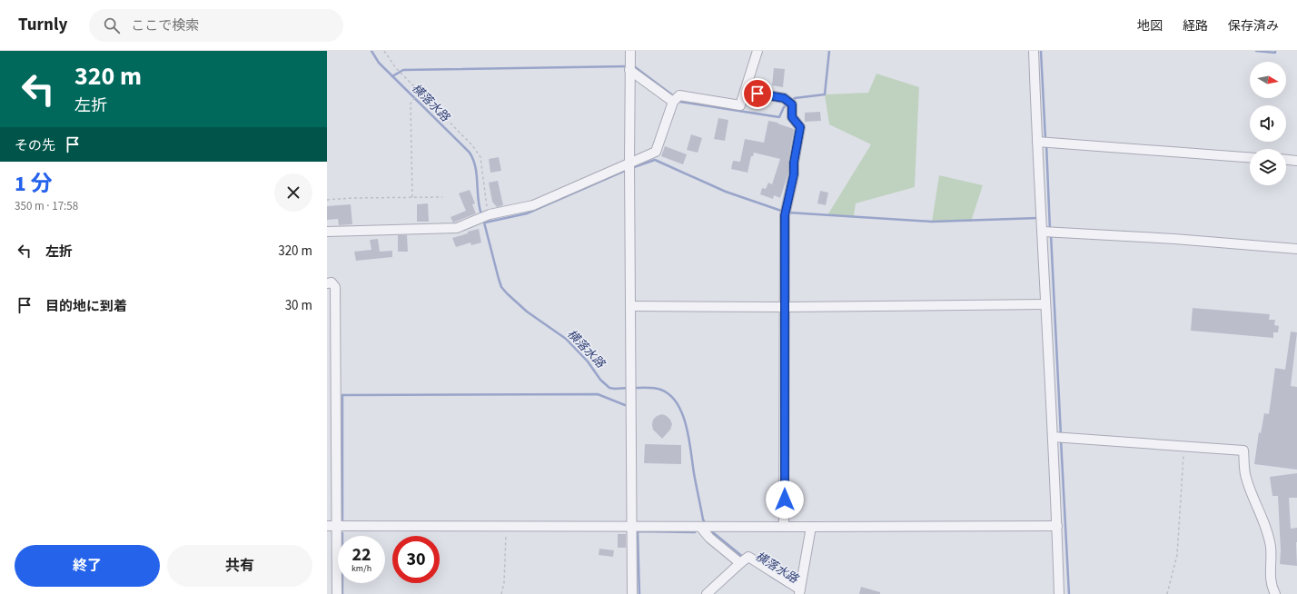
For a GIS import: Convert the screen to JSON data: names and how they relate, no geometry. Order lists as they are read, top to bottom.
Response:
{
  "water": ["横落水路"],
  "north": "right",
  "page": {
    "header": "Turnly",
    "search": "ここで検索",
    "nav": ["地図", "経路", "保存済み"],
    "turn": ["320 m", "左折"],
    "then": "その先",
    "heading": ["1 分", "350 m · 17:58"],
    "list": [
      {
        "name": "左折",
        "value": "320 m"
      },
      {
        "name": "目的地に到着",
        "value": "30 m"
      }
    ],
    "speed": "22 km/h",
    "limit": "30",
    "buttons": ["終了", "共有"]
  }
}
